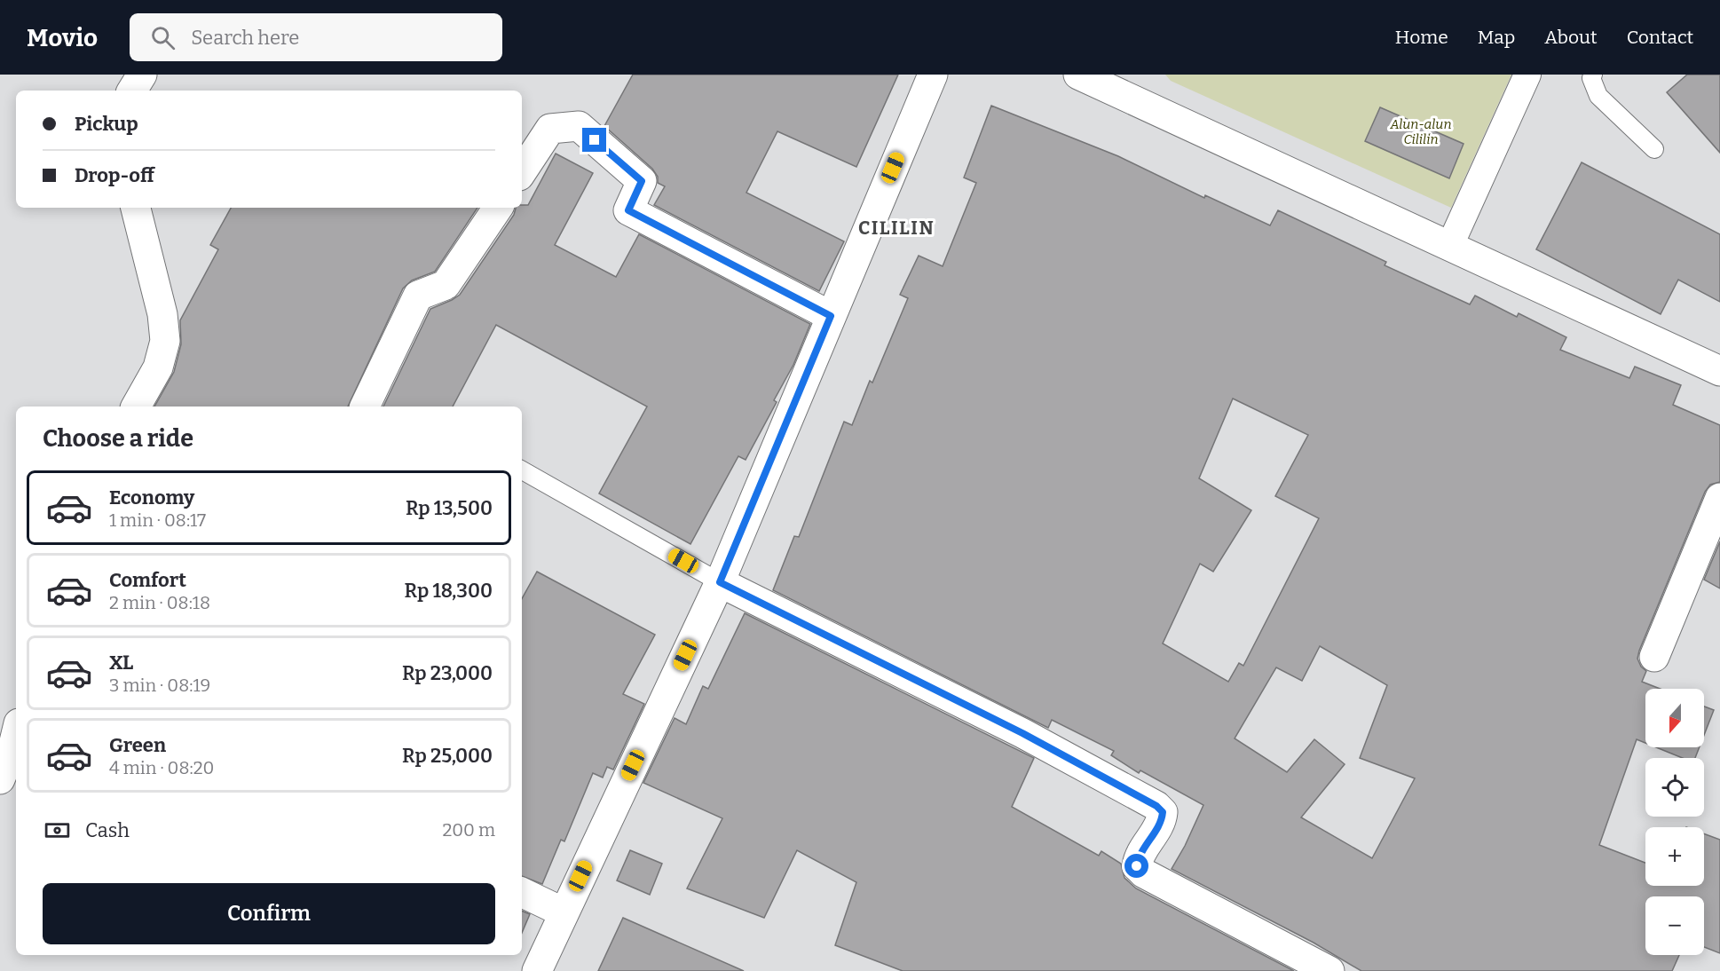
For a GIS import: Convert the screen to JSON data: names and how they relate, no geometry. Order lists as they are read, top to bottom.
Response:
{
  "districts": ["CILILIN"],
  "parks": ["Alun-alun Cililin"],
  "north": "bottom",
  "page": {
    "header": "Movio",
    "search": "Search here",
    "nav": [
      "Home",
      "Map",
      "About",
      "Contact"
    ],
    "banner": ["Pickup", "Drop-off"],
    "heading": "Choose a ride",
    "list": [
      {
        "name": "Economy",
        "note": "1 min · 08:17",
        "value": "Rp 13,500"
      },
      {
        "name": "Comfort",
        "note": "2 min · 08:18",
        "value": "Rp 18,300"
      },
      {
        "name": "XL",
        "note": "3 min · 08:19",
        "value": "Rp 23,000"
      },
      {
        "name": "Green",
        "note": "4 min · 08:20",
        "value": "Rp 25,000"
      }
    ],
    "map_buttons": ["+", "−"],
    "pay": ["Cash", "200 m"],
    "buttons": "Confirm"
  }
}
